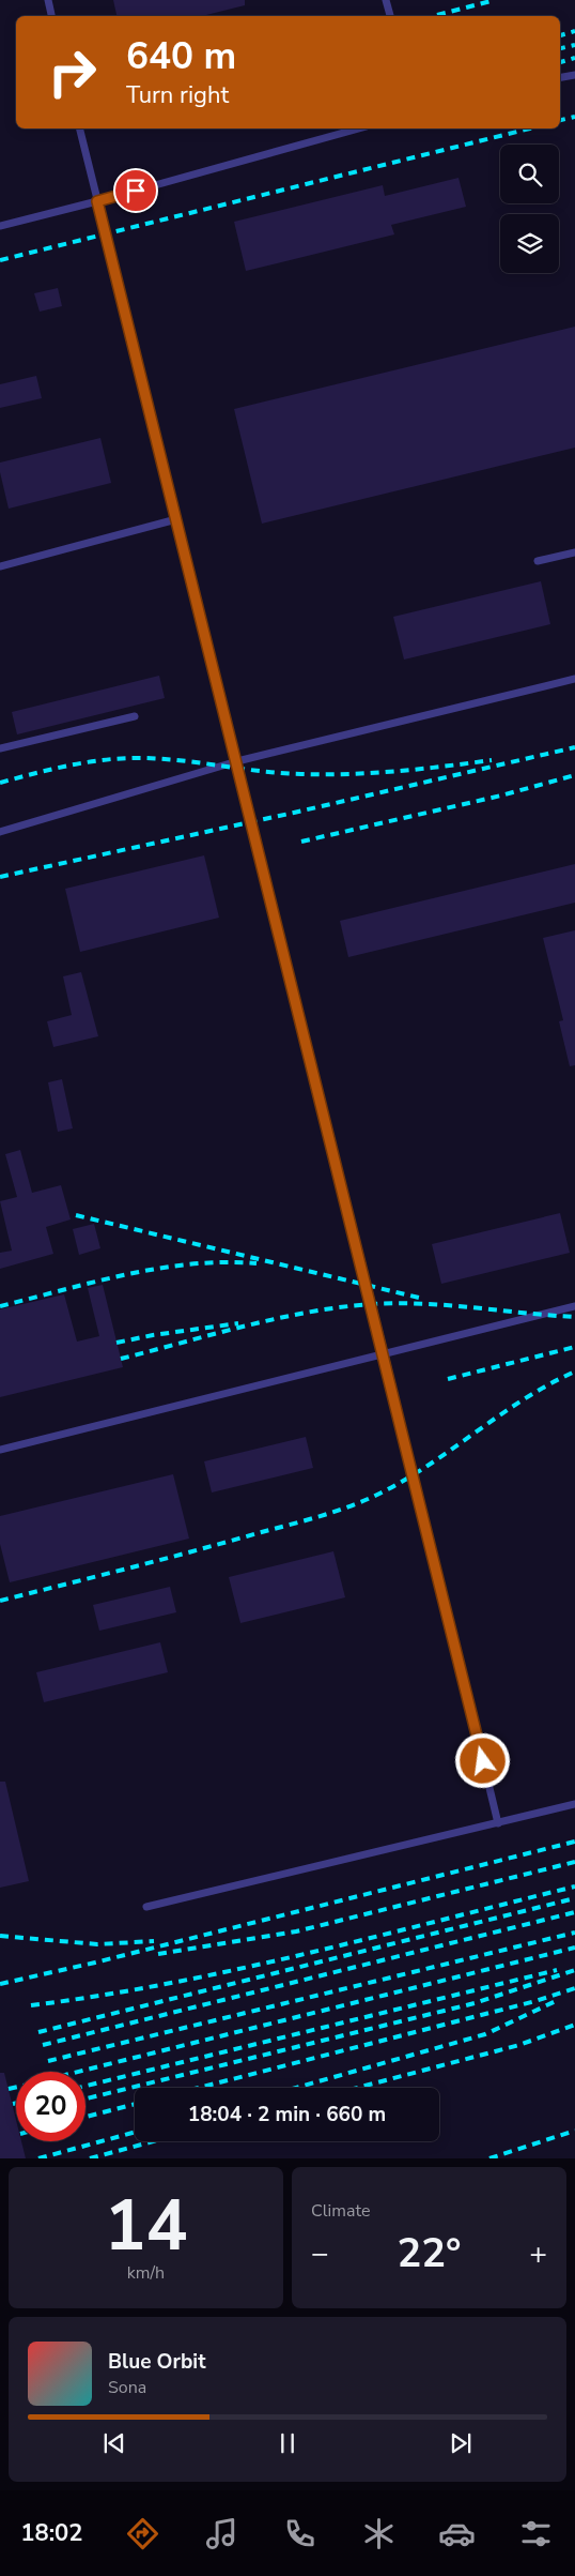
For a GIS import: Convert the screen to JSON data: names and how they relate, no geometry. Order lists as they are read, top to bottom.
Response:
{
  "page": {
    "turn": ["640 m", "Turn right"],
    "limit": "20",
    "trip": "18:04 · 2 min · 660 m",
    "tile": [
      ["14", "km/h"],
      "Climate"
    ],
    "heat": ["−", "22°", "+"],
    "song": ["Blue Orbit", "Sona"],
    "tabs": "18:02"
  }
}
